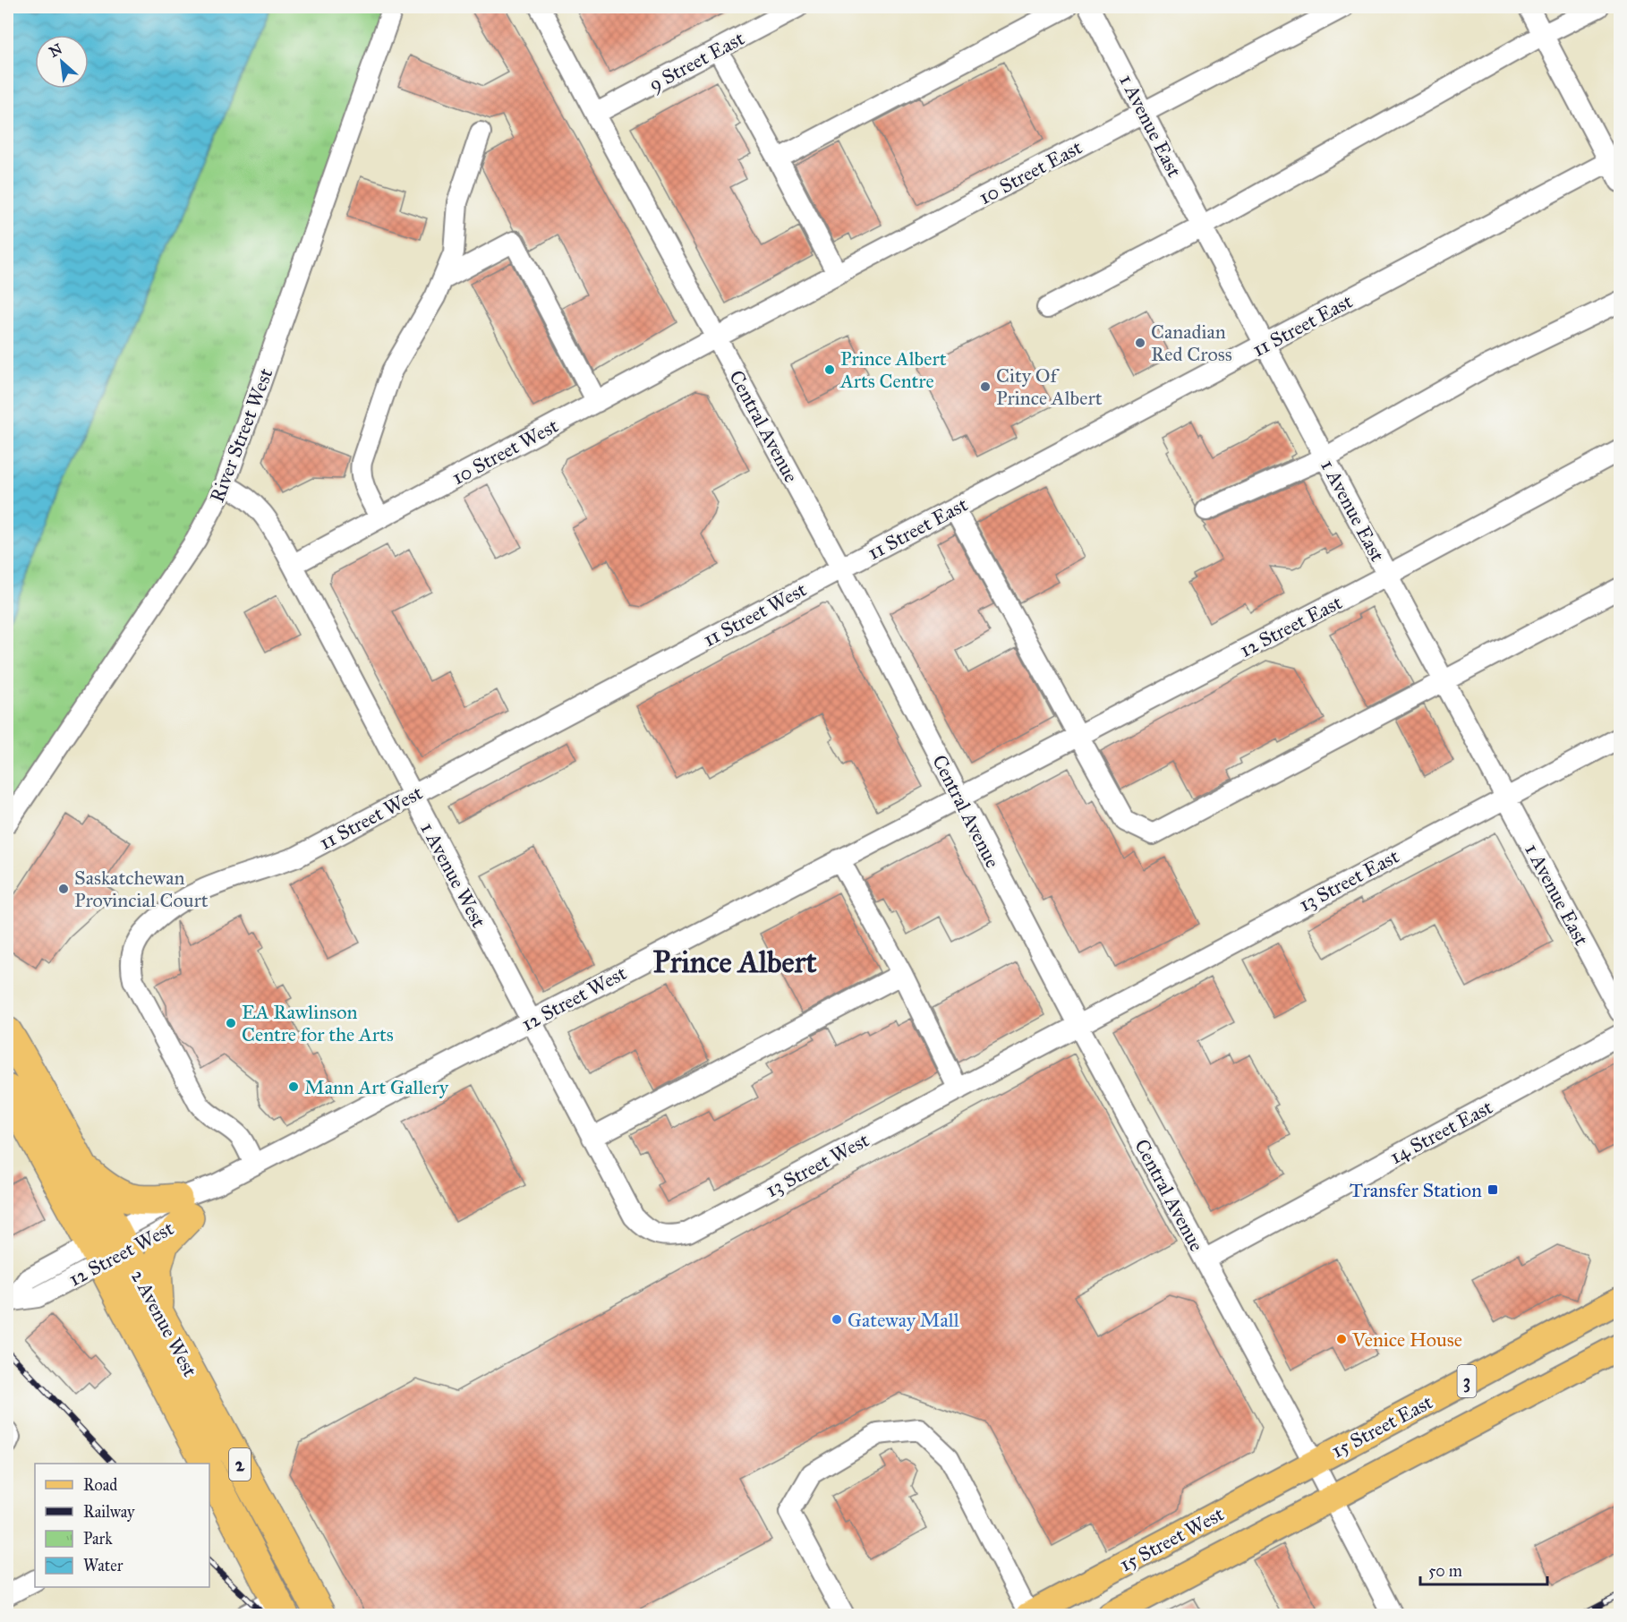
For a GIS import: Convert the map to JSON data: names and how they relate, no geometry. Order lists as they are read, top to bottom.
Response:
{
  "streets": {
    "highway": ["2 Avenue West", "2"],
    "main road": ["3", "15 Street East", "15 Street West"],
    "street": [
      "9 Street East",
      "1 Avenue East",
      "10 Street East",
      "11 Street East",
      "Central Avenue",
      "River Street West",
      "10 Street West",
      "11 Street West",
      "12 Street East",
      "1 Avenue West",
      "13 Street East",
      "12 Street West",
      "14 Street East",
      "13 Street West"
    ]
  },
  "crossings": [
    ["9 Street East", "Central Avenue"],
    ["1 Avenue East", "10 Street East"],
    ["1 Avenue East", "11 Street East"],
    ["1 Avenue East", "12 Street East"],
    ["1 Avenue East", "13 Street East"],
    ["10 Street East", "Central Avenue"],
    ["10 Street East", "10 Street West"],
    ["11 Street East", "Central Avenue"],
    ["11 Street East", "11 Street West"],
    ["Central Avenue", "10 Street West"],
    ["Central Avenue", "11 Street West"],
    ["Central Avenue", "12 Street East"],
    ["Central Avenue", "13 Street East"],
    ["Central Avenue", "12 Street West"],
    ["Central Avenue", "14 Street East"],
    ["Central Avenue", "13 Street West"],
    ["Central Avenue", "15 Street East"],
    ["Central Avenue", "15 Street West"],
    ["River Street West", "1 Avenue West"],
    ["10 Street West", "1 Avenue West"],
    ["11 Street West", "1 Avenue West"],
    ["11 Street West", "12 Street West"],
    ["12 Street East", "12 Street West"],
    ["1 Avenue West", "12 Street West"],
    ["1 Avenue West", "13 Street West"],
    ["13 Street East", "13 Street West"],
    ["12 Street West", "2 Avenue West"],
    ["15 Street East", "15 Street West"]
  ],
  "districts": ["Prince Albert"],
  "places": {
    "other": [
      "Canadian Red Cross",
      "Prince Albert Arts Centre",
      "City Of Prince Albert",
      "Saskatchewan Provincial Court",
      "EA Rawlinson Centre for the Arts",
      "Mann Art Gallery",
      "Gateway Mall",
      "Venice House"
    ],
    "transit": ["Transfer Station"]
  },
  "legend": [
    "Road",
    "Railway",
    "Park",
    "Water"
  ],
  "scale_bar": "50 m",
  "north": "top left"
}
